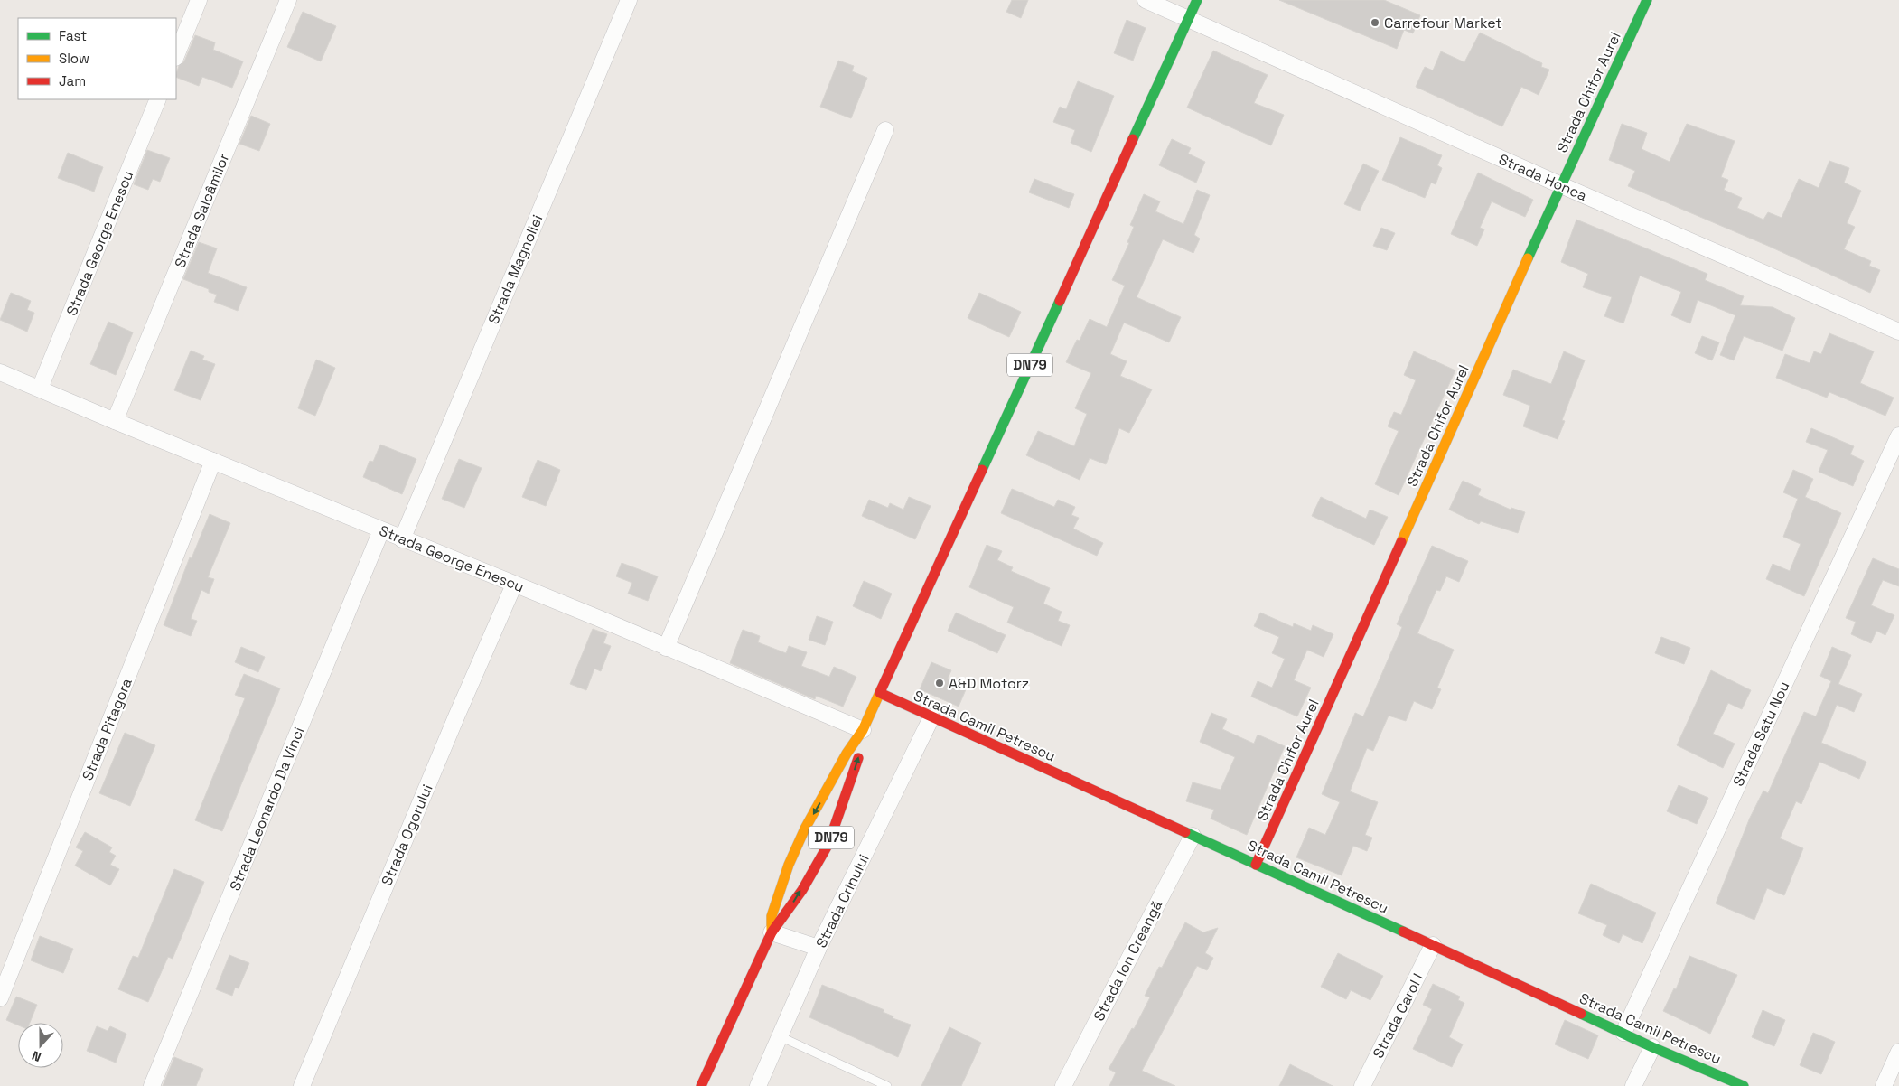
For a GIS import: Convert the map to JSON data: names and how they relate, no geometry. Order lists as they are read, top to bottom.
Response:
{
  "streets": {
    "main road": ["Strada Chifor Aurel", "DN79", "Strada Camil Petrescu"],
    "street": [
      "Strada Honca",
      "Strada Salcâmilor",
      "Strada George Enescu",
      "Strada Magnoliei",
      "Strada Pitagora",
      "Strada Satu Nou",
      "Strada Leonardo Da Vinci",
      "Strada Ogorului",
      "Strada Crinului",
      "Strada Ion Creangă",
      "Strada Carol I"
    ]
  },
  "crossings": [
    ["Strada Chifor Aurel", "Strada Honca"],
    ["Strada Chifor Aurel", "Strada Camil Petrescu"],
    ["Strada Honca", "DN79"],
    ["Strada Salcâmilor", "Strada George Enescu"],
    ["Strada George Enescu", "Strada Magnoliei"],
    ["Strada George Enescu", "DN79"],
    ["Strada George Enescu", "Strada Pitagora"],
    ["Strada George Enescu", "Strada Leonardo Da Vinci"],
    ["Strada George Enescu", "Strada Ogorului"],
    ["DN79", "Strada Camil Petrescu"],
    ["Strada Camil Petrescu", "Strada Satu Nou"],
    ["Strada Camil Petrescu", "Strada Crinului"],
    ["Strada Camil Petrescu", "Strada Ion Creangă"],
    ["Strada Camil Petrescu", "Strada Carol I"]
  ],
  "places": ["Carrefour Market", "A&D Motorz"],
  "legend": ["Fast", "Slow", "Jam"],
  "north": "bottom"
}
